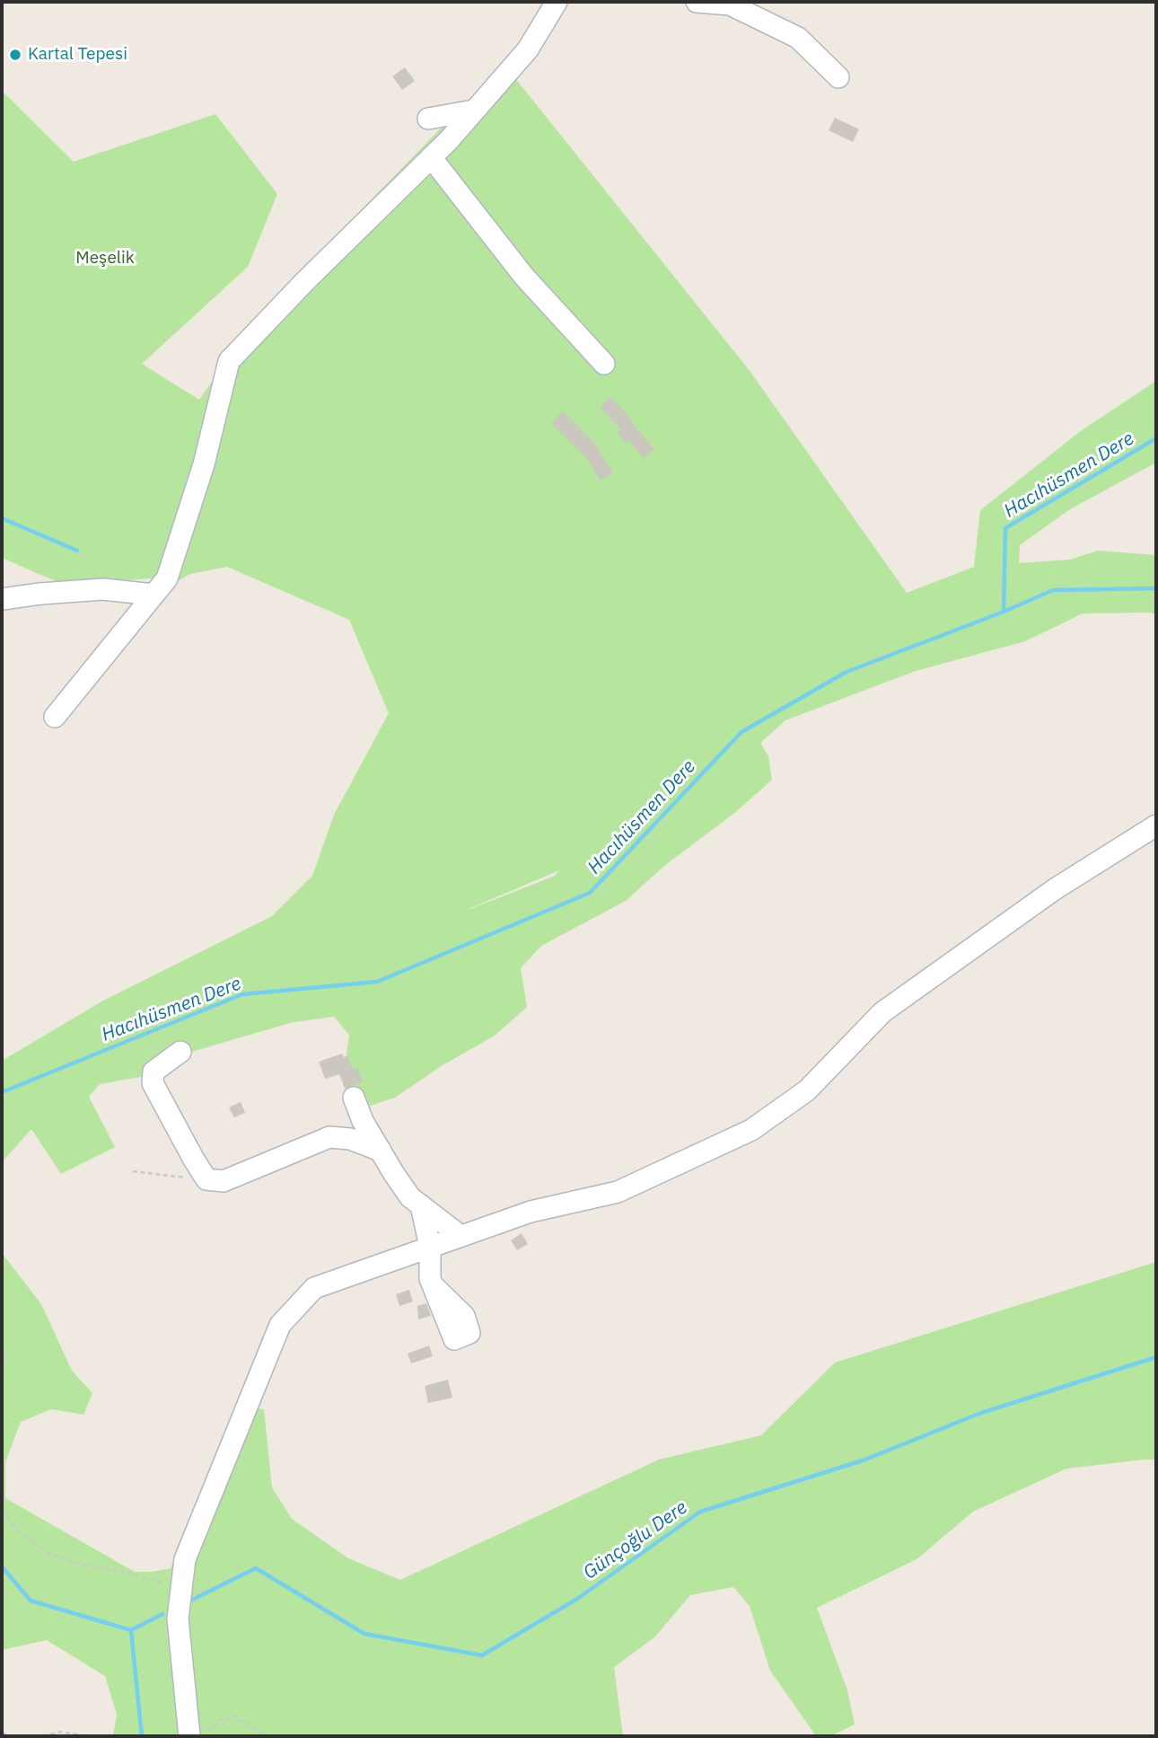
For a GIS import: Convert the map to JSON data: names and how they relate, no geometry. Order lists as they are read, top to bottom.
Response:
{
  "water": ["Hacıhüsmen Dere", "Günçoğlu Dere"],
  "parks": ["Meşelik"],
  "places": ["Kartal Tepesi"]
}
